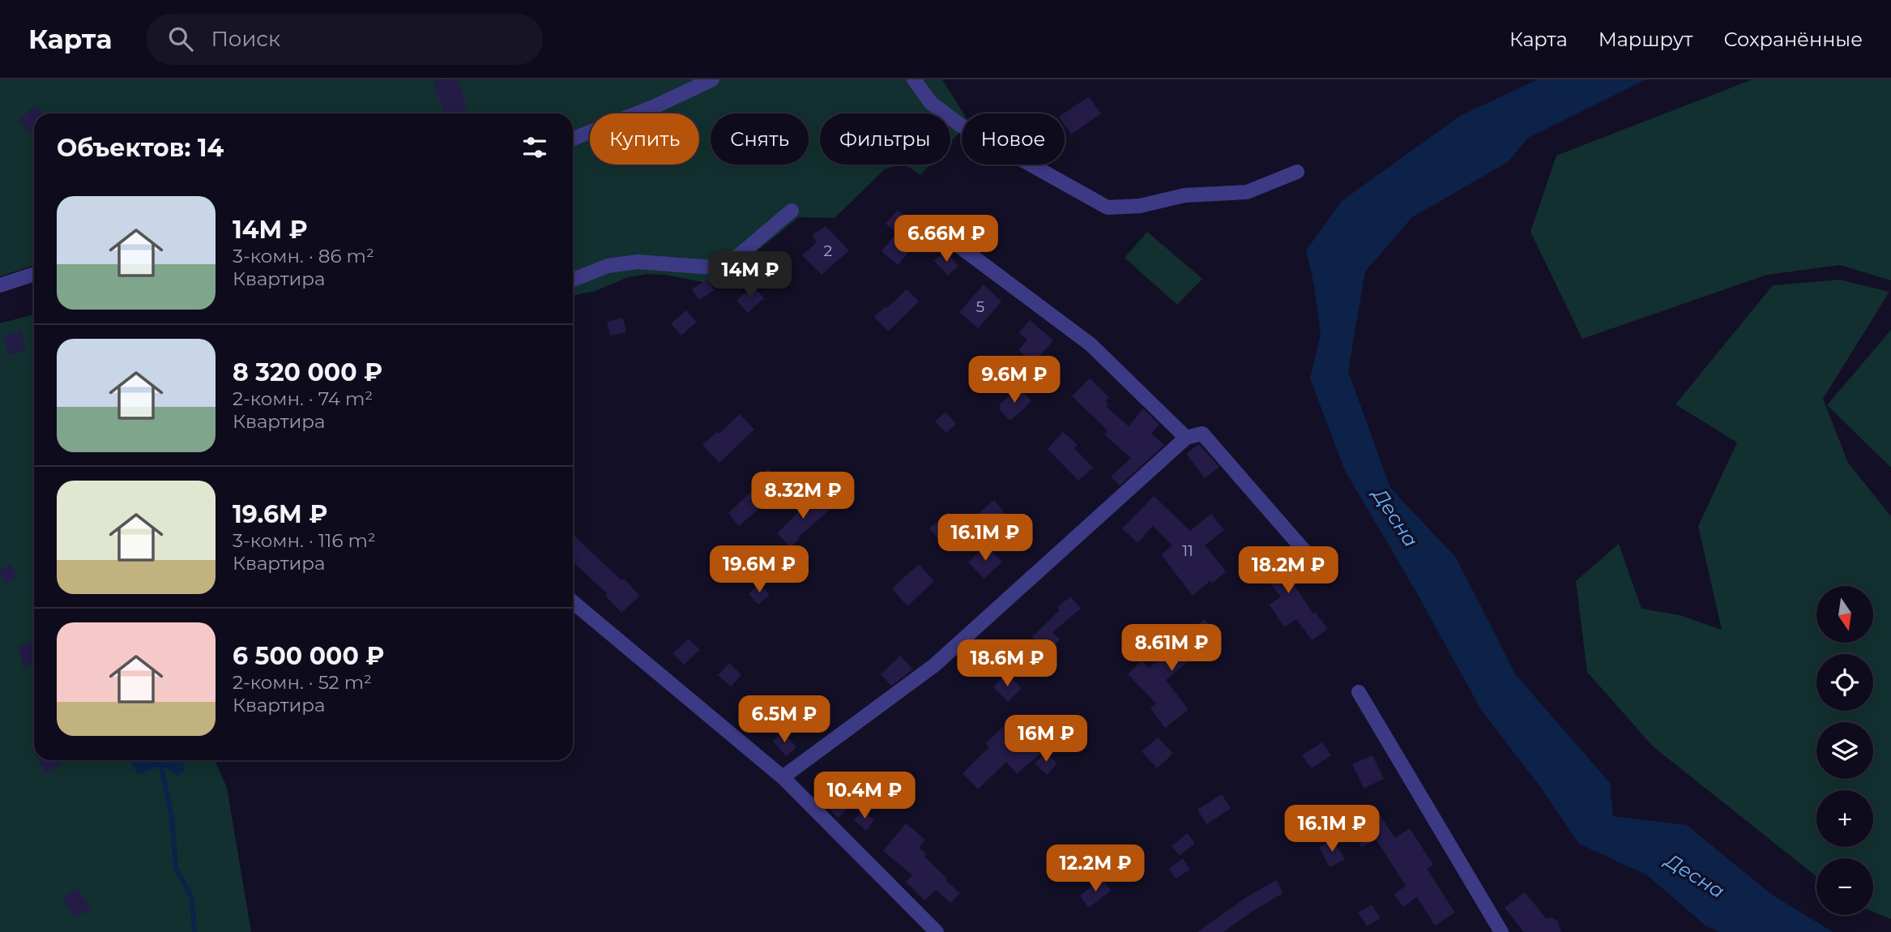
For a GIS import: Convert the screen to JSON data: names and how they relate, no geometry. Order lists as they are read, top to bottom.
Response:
{
  "water": ["Десна"],
  "house_numbers": ["2", "5", "11"],
  "north": "bottom",
  "page": {
    "header": "Карта",
    "search": "Поиск",
    "nav": ["Карта", "Маршрут", "Сохранённые"],
    "chip": [
      "Купить",
      "Снять",
      "Фильтры",
      "Новое"
    ],
    "heading": "Объектов: 14",
    "list": [
      {
        "name": "14M ₽",
        "note": "3-комн. · 86 m² · Квартира"
      },
      {
        "name": "8 320 000 ₽",
        "note": "2-комн. · 74 m² · Квартира"
      },
      {
        "name": "19.6M ₽",
        "note": "3-комн. · 116 m² · Квартира"
      },
      {
        "name": "6 500 000 ₽",
        "note": "2-комн. · 52 m² · Квартира"
      }
    ],
    "price": [
      "6.66M ₽",
      "14M ₽",
      "9.6M ₽",
      "8.32M ₽",
      "16.1M ₽",
      "19.6M ₽",
      "18.2M ₽",
      "8.61M ₽",
      "18.6M ₽",
      "6.5M ₽",
      "16M ₽",
      "10.4M ₽",
      "16.1M ₽",
      "12.2M ₽"
    ],
    "map_buttons": ["+", "−"]
  }
}
